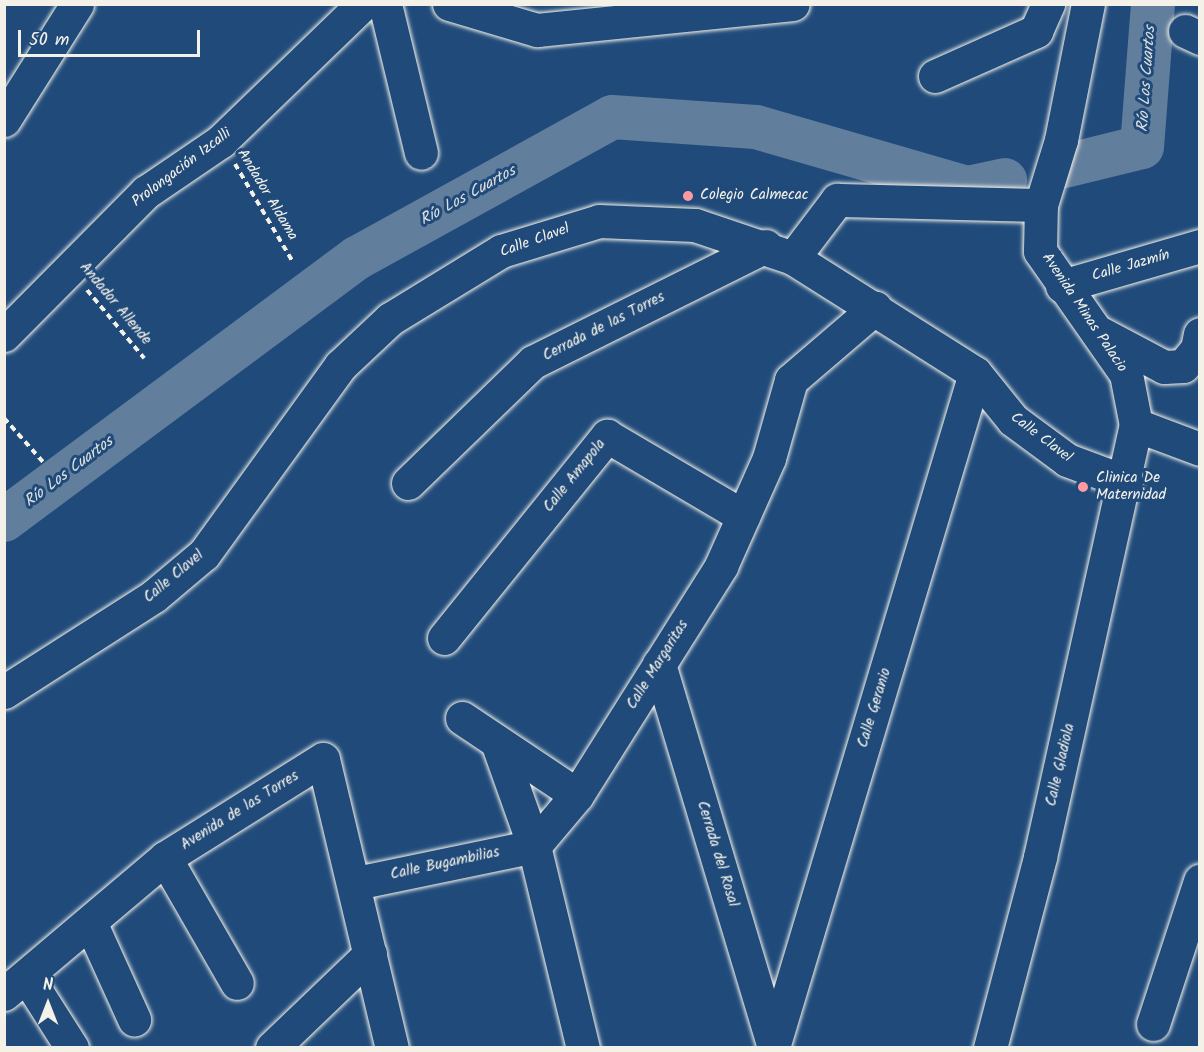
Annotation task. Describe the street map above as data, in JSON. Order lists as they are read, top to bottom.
{
  "streets": {
    "street": [
      "Prolongación Izcalli",
      "Calle Clavel",
      "Calle Jazmín",
      "Avenida Minas Palacio",
      "Cerrada de las Torres",
      "Calle Amapola",
      "Calle Margaritas",
      "Calle Geranio",
      "Calle Gladiola",
      "Avenida de las Torres",
      "Cerrada del Rosal",
      "Calle Bugambilias"
    ],
    "path": ["Andador Aldama", "Andador Allende"]
  },
  "crossings": [
    ["Prolongación Izcalli", "Andador Aldama"],
    ["Prolongación Izcalli", "Andador Allende"],
    ["Calle Clavel", "Avenida Minas Palacio"],
    ["Calle Clavel", "Cerrada de las Torres"],
    ["Calle Clavel", "Calle Margaritas"],
    ["Calle Clavel", "Calle Geranio"],
    ["Calle Clavel", "Calle Gladiola"],
    ["Calle Jazmín", "Avenida Minas Palacio"],
    ["Avenida Minas Palacio", "Calle Gladiola"],
    ["Calle Amapola", "Calle Margaritas"],
    ["Calle Margaritas", "Cerrada del Rosal"],
    ["Calle Margaritas", "Calle Bugambilias"],
    ["Calle Geranio", "Cerrada del Rosal"],
    ["Avenida de las Torres", "Calle Bugambilias"]
  ],
  "water": ["Río Los Cuartos"],
  "places": ["Colegio Calmecac", "Clinica De Maternidad"],
  "scale_bar": "50 m",
  "north": "top"
}
